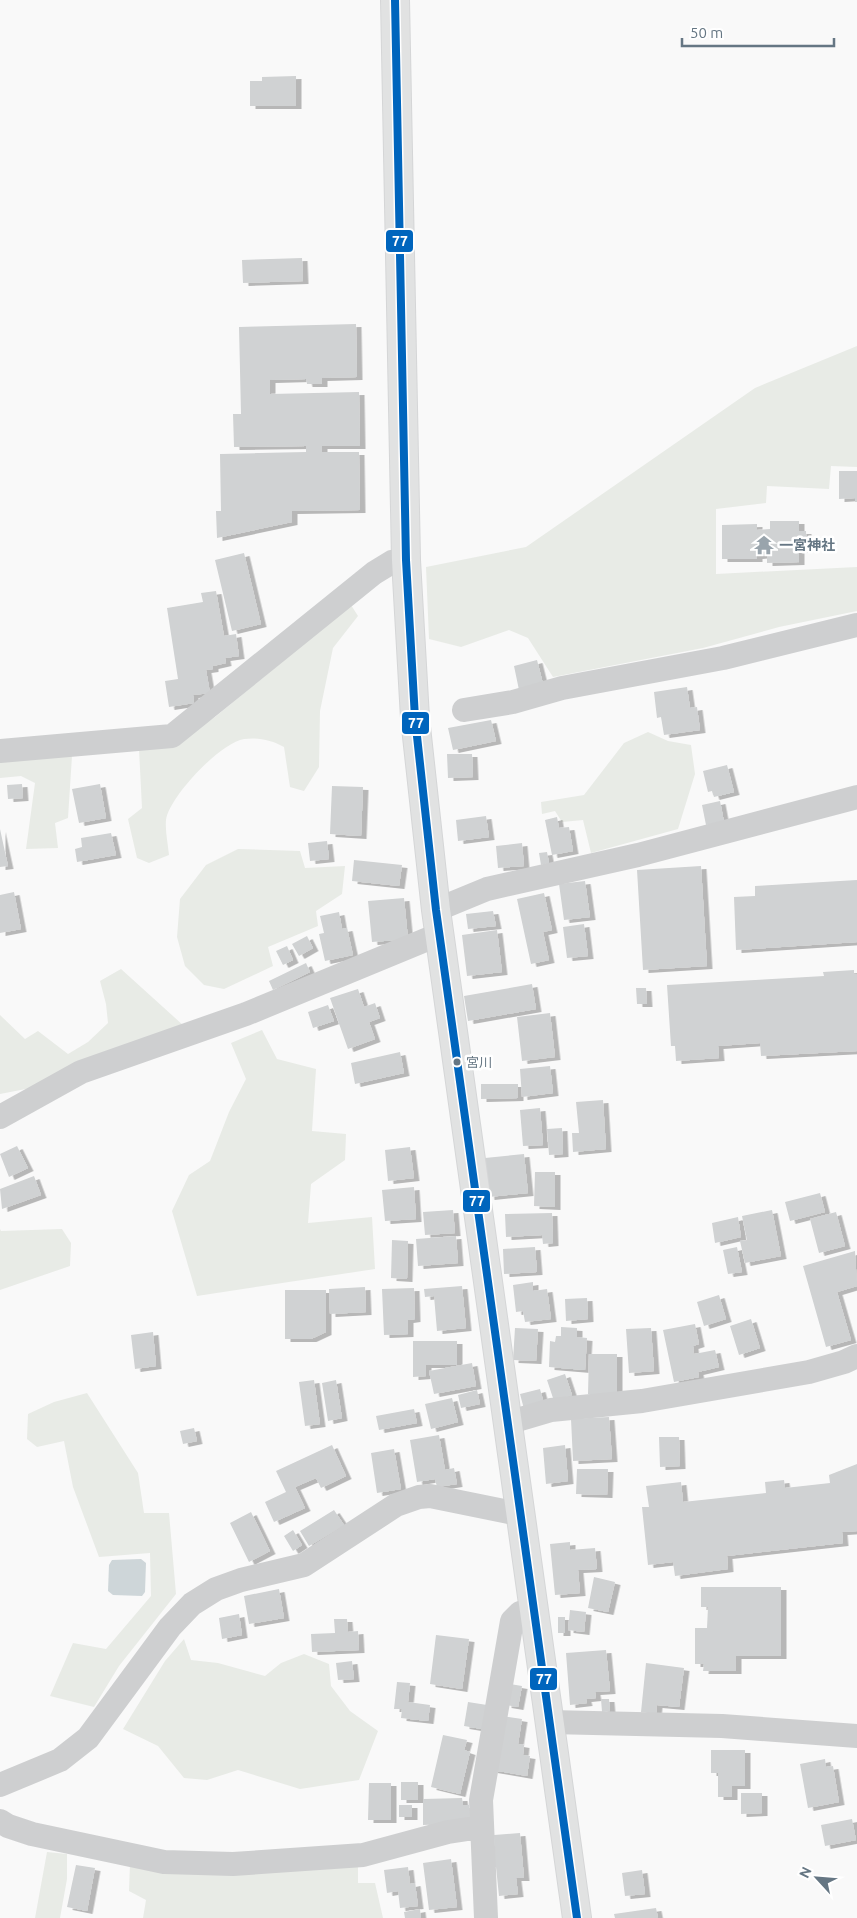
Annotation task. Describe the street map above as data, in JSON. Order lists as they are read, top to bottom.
{
  "places": {
    "temple": ["一宮神社"],
    "other": ["宮川"]
  },
  "lines": ["transit line 77"],
  "scale_bar": "50 m",
  "north": "top left"
}
